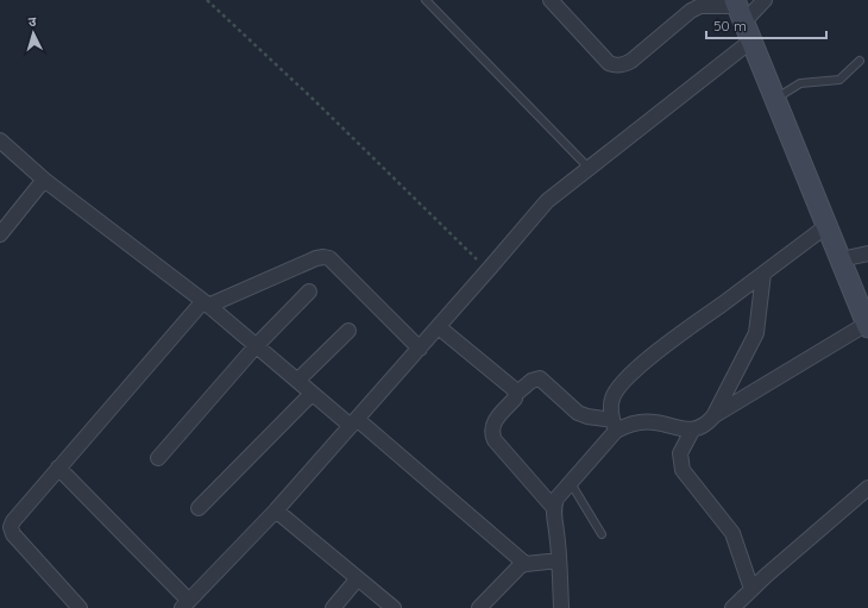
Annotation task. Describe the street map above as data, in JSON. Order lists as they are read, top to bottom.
{
  "scale_bar": "50 m",
  "north": "top"
}
